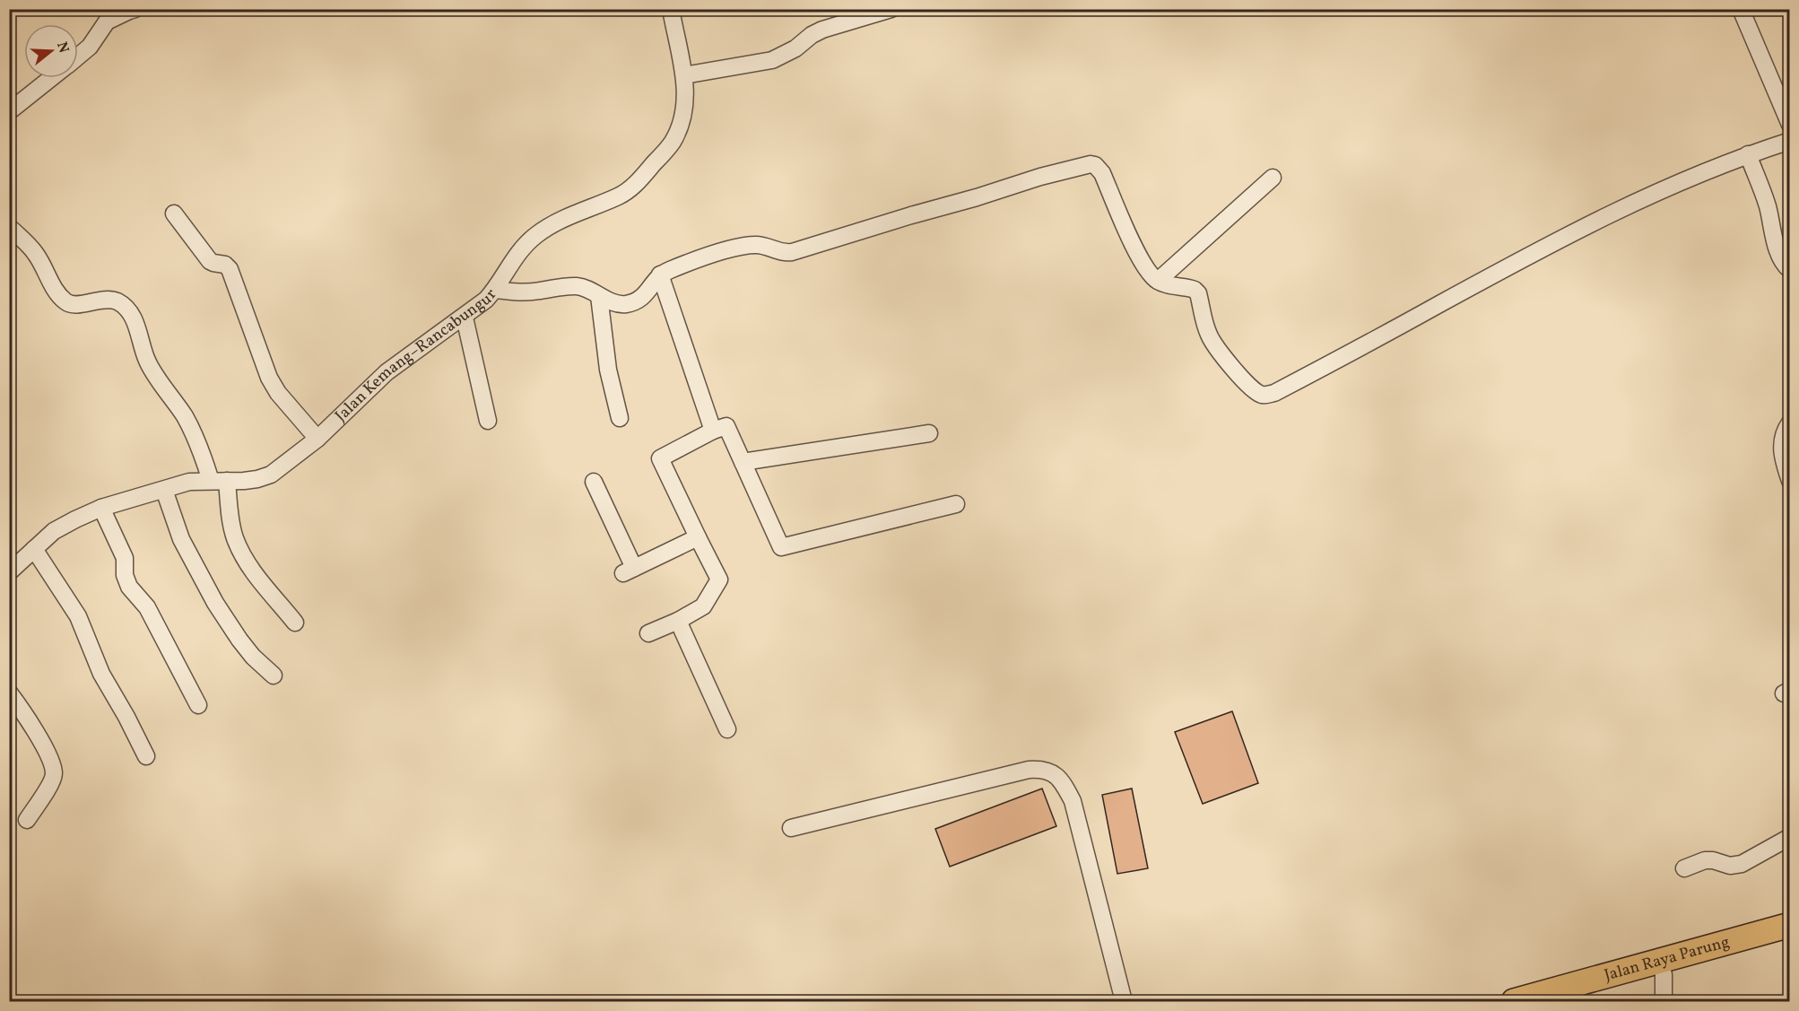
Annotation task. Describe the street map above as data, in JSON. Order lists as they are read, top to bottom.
{
  "streets": {
    "highway": ["Jalan Raya Parung"],
    "street": ["Jalan Kemang–Rancabungur"]
  },
  "north": "right"
}
